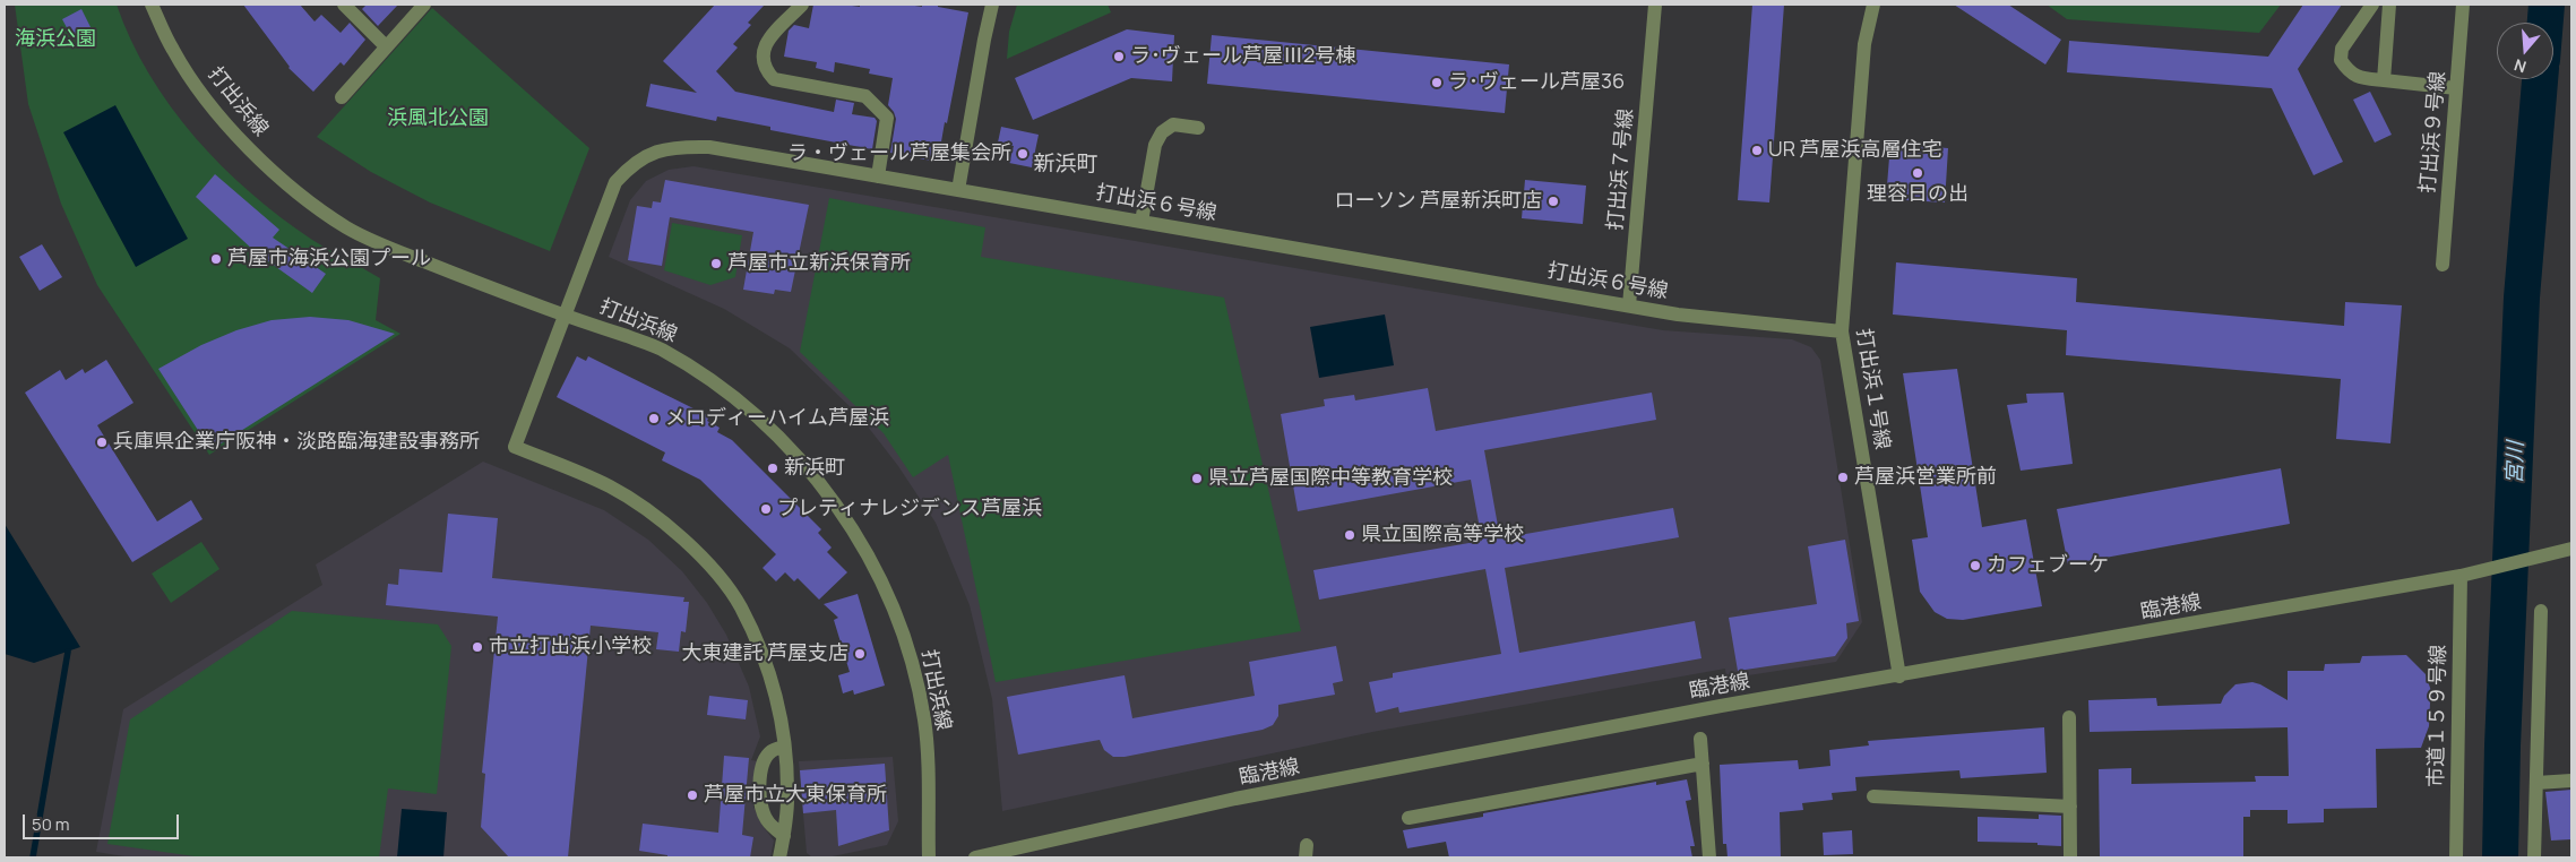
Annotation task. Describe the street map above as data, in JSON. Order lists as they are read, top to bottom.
{
  "streets": {
    "street": [
      "打出浜線",
      "打出浜９号線",
      "打出浜７号線",
      "打出浜６号線",
      "打出浜１号線",
      "臨港線",
      "市道１５９号線"
    ]
  },
  "crossings": [
    ["打出浜線", "打出浜６号線"],
    ["打出浜７号線", "打出浜６号線"],
    ["打出浜６号線", "打出浜１号線"],
    ["打出浜１号線", "臨港線"],
    ["臨港線", "市道１５９号線"]
  ],
  "districts": ["新浜町"],
  "water": ["宮川"],
  "parks": ["海浜公園", "浜風北公園"],
  "places": [
    "ラ･ヴェール芦屋Ⅲ2号棟",
    "ラ･ヴェール芦屋36",
    "UR 芦屋浜高層住宅",
    "ラ・ヴェール芦屋集会所",
    "理容日の出",
    "ローソン 芦屋新浜町店",
    "芦屋市海浜公園プール",
    "芦屋市立新浜保育所",
    "メロディーハイム芦屋浜",
    "兵庫県企業庁阪神・淡路臨海建設事務所",
    "新浜町",
    "芦屋浜営業所前",
    "県立芦屋国際中等教育学校",
    "プレティナレジデンス芦屋浜",
    "県立国際高等学校",
    "カフェブーケ",
    "市立打出浜小学校",
    "大東建託 芦屋支店",
    "芦屋市立大東保育所"
  ],
  "scale_bar": "50 m",
  "north": "bottom"
}
